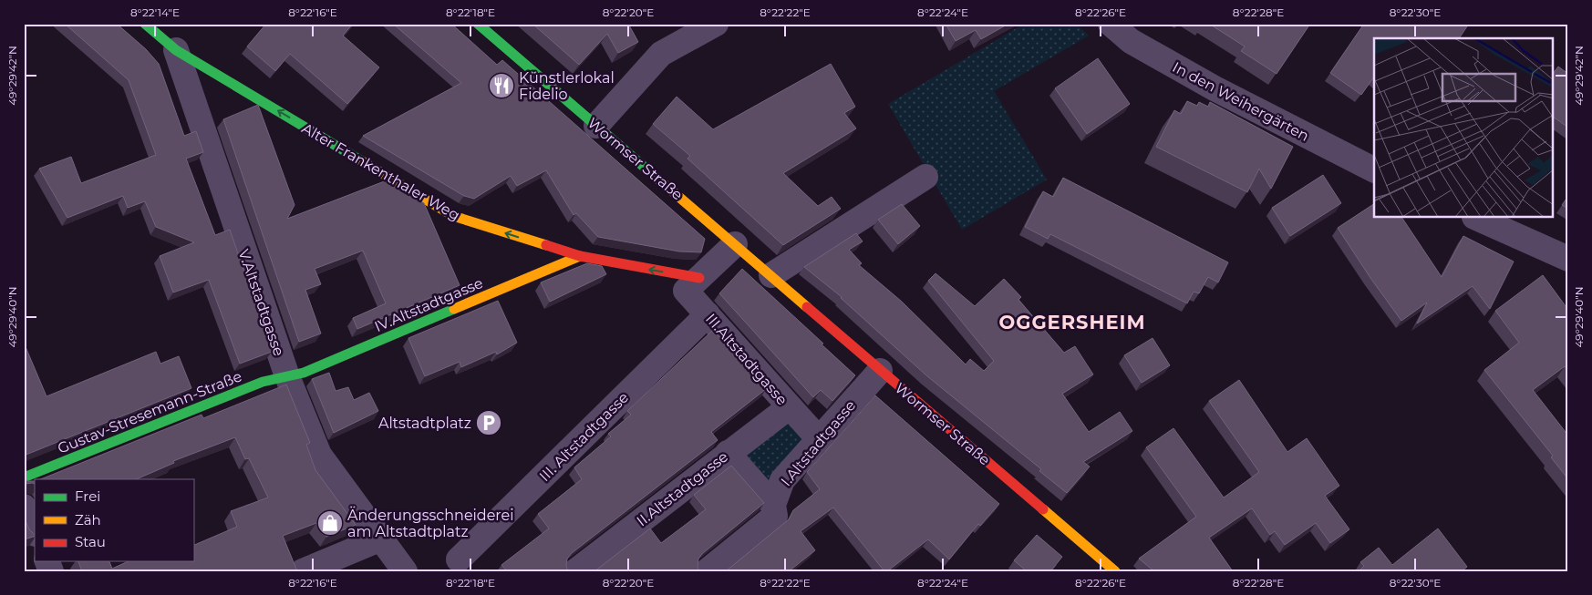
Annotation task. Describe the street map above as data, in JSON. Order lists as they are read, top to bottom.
{
  "streets": {
    "street": [
      "In den Weihergärten",
      "Wormser Straße",
      "Alter Frankenthaler Weg",
      "V.Altstadtgasse",
      "IV.Altstadtgasse",
      "III.Altstadtgasse",
      "Gustav-Stresemann-Straße",
      "III. Altstadtgasse",
      "I.Altstadtgasse",
      "II.Altstadtgasse"
    ]
  },
  "crossings": [
    ["Wormser Straße", "I.Altstadtgasse"],
    ["Alter Frankenthaler Weg", "V.Altstadtgasse"],
    ["Alter Frankenthaler Weg", "IV.Altstadtgasse"],
    ["Alter Frankenthaler Weg", "III.Altstadtgasse"],
    ["V.Altstadtgasse", "IV.Altstadtgasse"],
    ["V.Altstadtgasse", "Gustav-Stresemann-Straße"],
    ["IV.Altstadtgasse", "Gustav-Stresemann-Straße"],
    ["III.Altstadtgasse", "III. Altstadtgasse"],
    ["III.Altstadtgasse", "I.Altstadtgasse"],
    ["III.Altstadtgasse", "II.Altstadtgasse"]
  ],
  "one_way": ["Alter Frankenthaler Weg"],
  "districts": ["OGGERSHEIM"],
  "places": {
    "restaurant": ["Künstlerlokal Fidelio"],
    "parking": ["Altstadtplatz"],
    "shop": ["Änderungsschneiderei am Altstadtplatz"]
  },
  "legend": ["Frei", "Zäh", "Stau"],
  "coordinates": [
    "8°22'14\"E",
    "8°22'16\"E",
    "8°22'18\"E",
    "8°22'20\"E",
    "8°22'22\"E",
    "8°22'24\"E",
    "8°22'26\"E",
    "8°22'28\"E",
    "8°22'30\"E",
    "49°29'42\"N",
    "49°29'40\"N"
  ]
}
